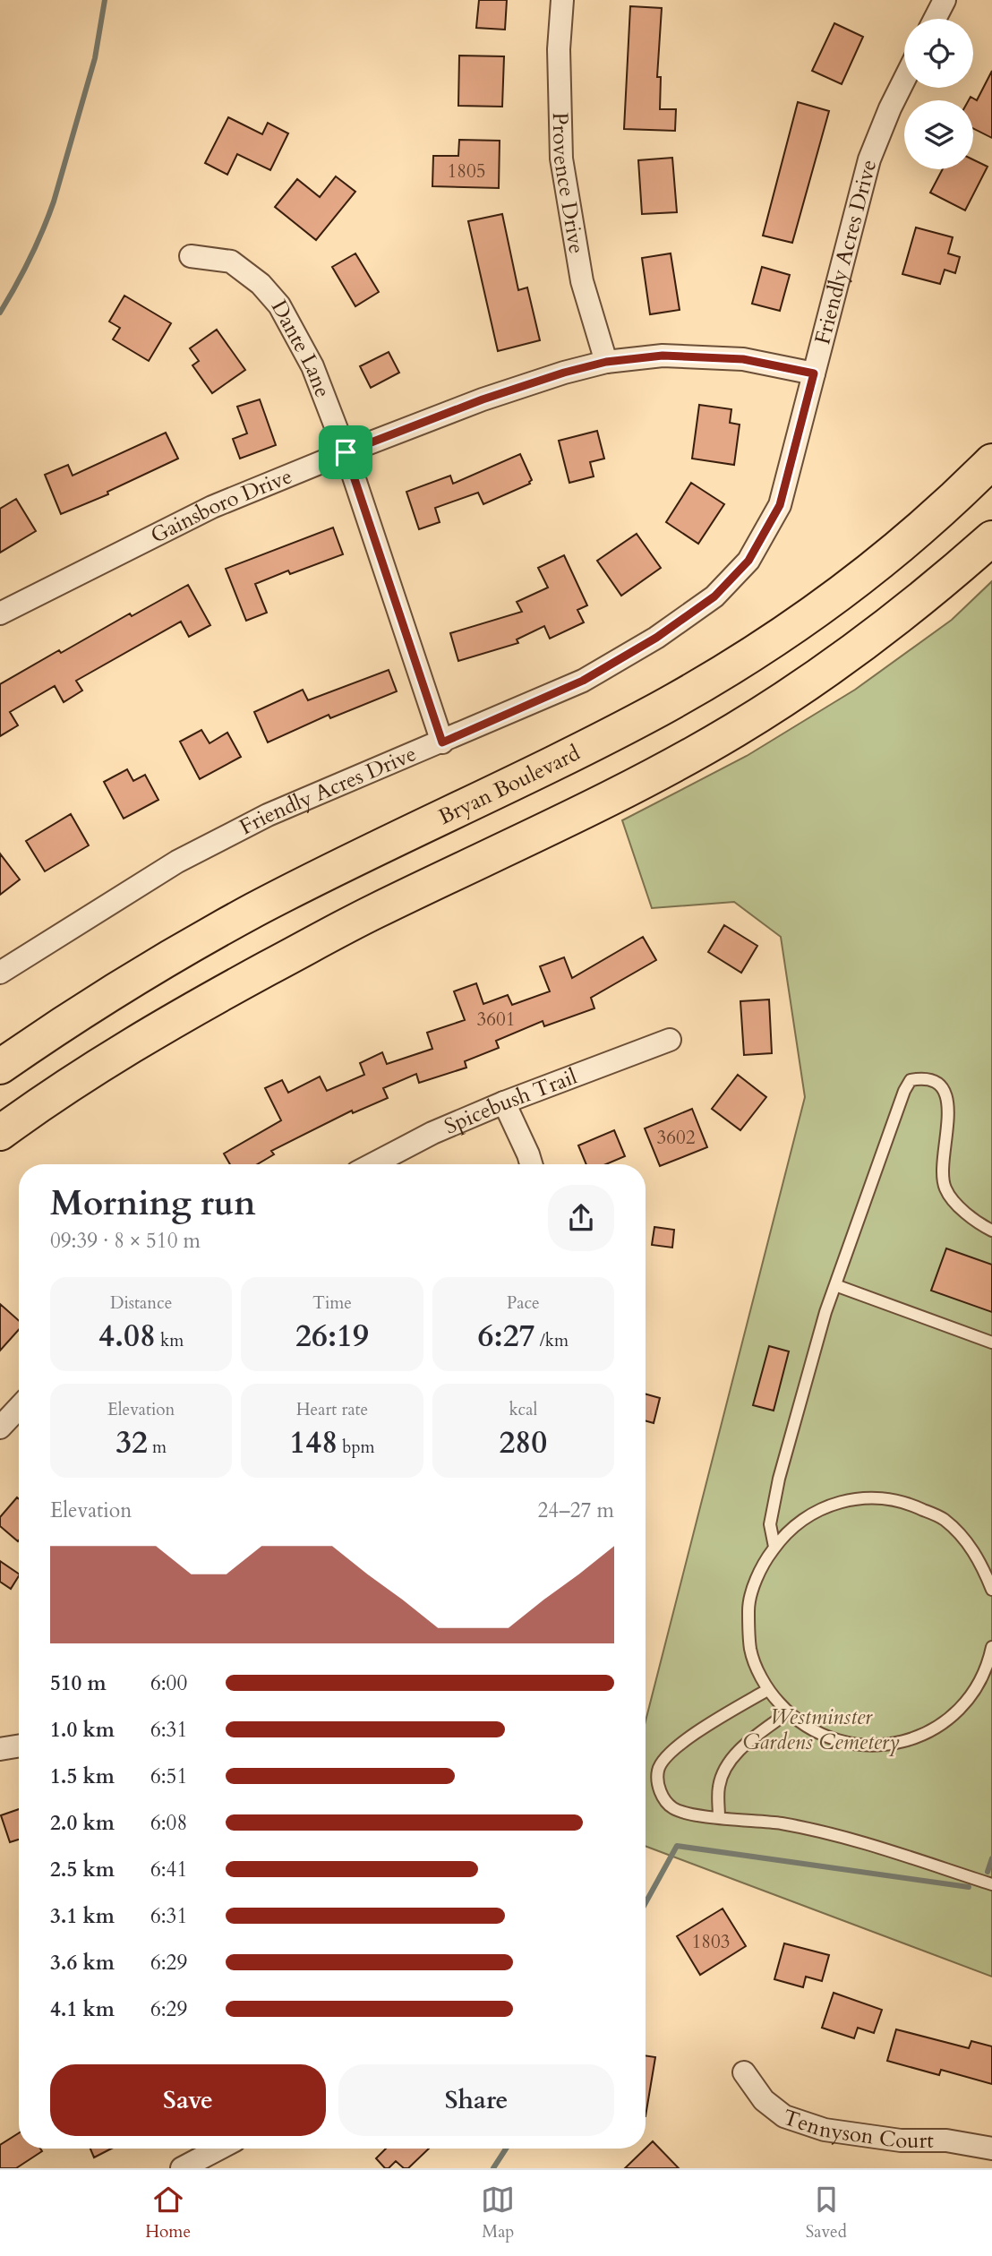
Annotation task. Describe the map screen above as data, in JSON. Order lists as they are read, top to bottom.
{
  "streets": {
    "highway": ["Bryan Boulevard"],
    "street": [
      "Provence Drive",
      "Friendly Acres Drive",
      "Dante Lane",
      "Gainsboro Drive",
      "Spicebush Trail",
      "Tennyson Court"
    ]
  },
  "crossings": [
    ["Provence Drive", "Gainsboro Drive"],
    ["Friendly Acres Drive", "Dante Lane"],
    ["Friendly Acres Drive", "Gainsboro Drive"],
    ["Dante Lane", "Gainsboro Drive"]
  ],
  "parks": ["Westminster Gardens Cemetery"],
  "house_numbers": [
    "1805",
    "3601",
    "3602",
    "1803"
  ],
  "page": {
    "heading": ["Morning run", "09:39 · 8 × 510 m"],
    "stats": [
      ["Distance", "4.08 km"],
      ["Time", "26:19"],
      ["Pace", "6:27 /km"],
      ["Elevation", "32 m"],
      ["Heart rate", "148 bpm"],
      ["kcal", "280"]
    ],
    "chart": ["Elevation", "24–27 m"],
    "list": [
      {
        "name": "510 m",
        "note": "6:00"
      },
      {
        "name": "1.0 km",
        "note": "6:31"
      },
      {
        "name": "1.5 km",
        "note": "6:51"
      },
      {
        "name": "2.0 km",
        "note": "6:08"
      },
      {
        "name": "2.5 km",
        "note": "6:41"
      },
      {
        "name": "3.1 km",
        "note": "6:31"
      },
      {
        "name": "3.6 km",
        "note": "6:29"
      },
      {
        "name": "4.1 km",
        "note": "6:29"
      }
    ],
    "buttons": ["Save", "Share"],
    "tabs": ["Home", "Map", "Saved"]
  }
}
